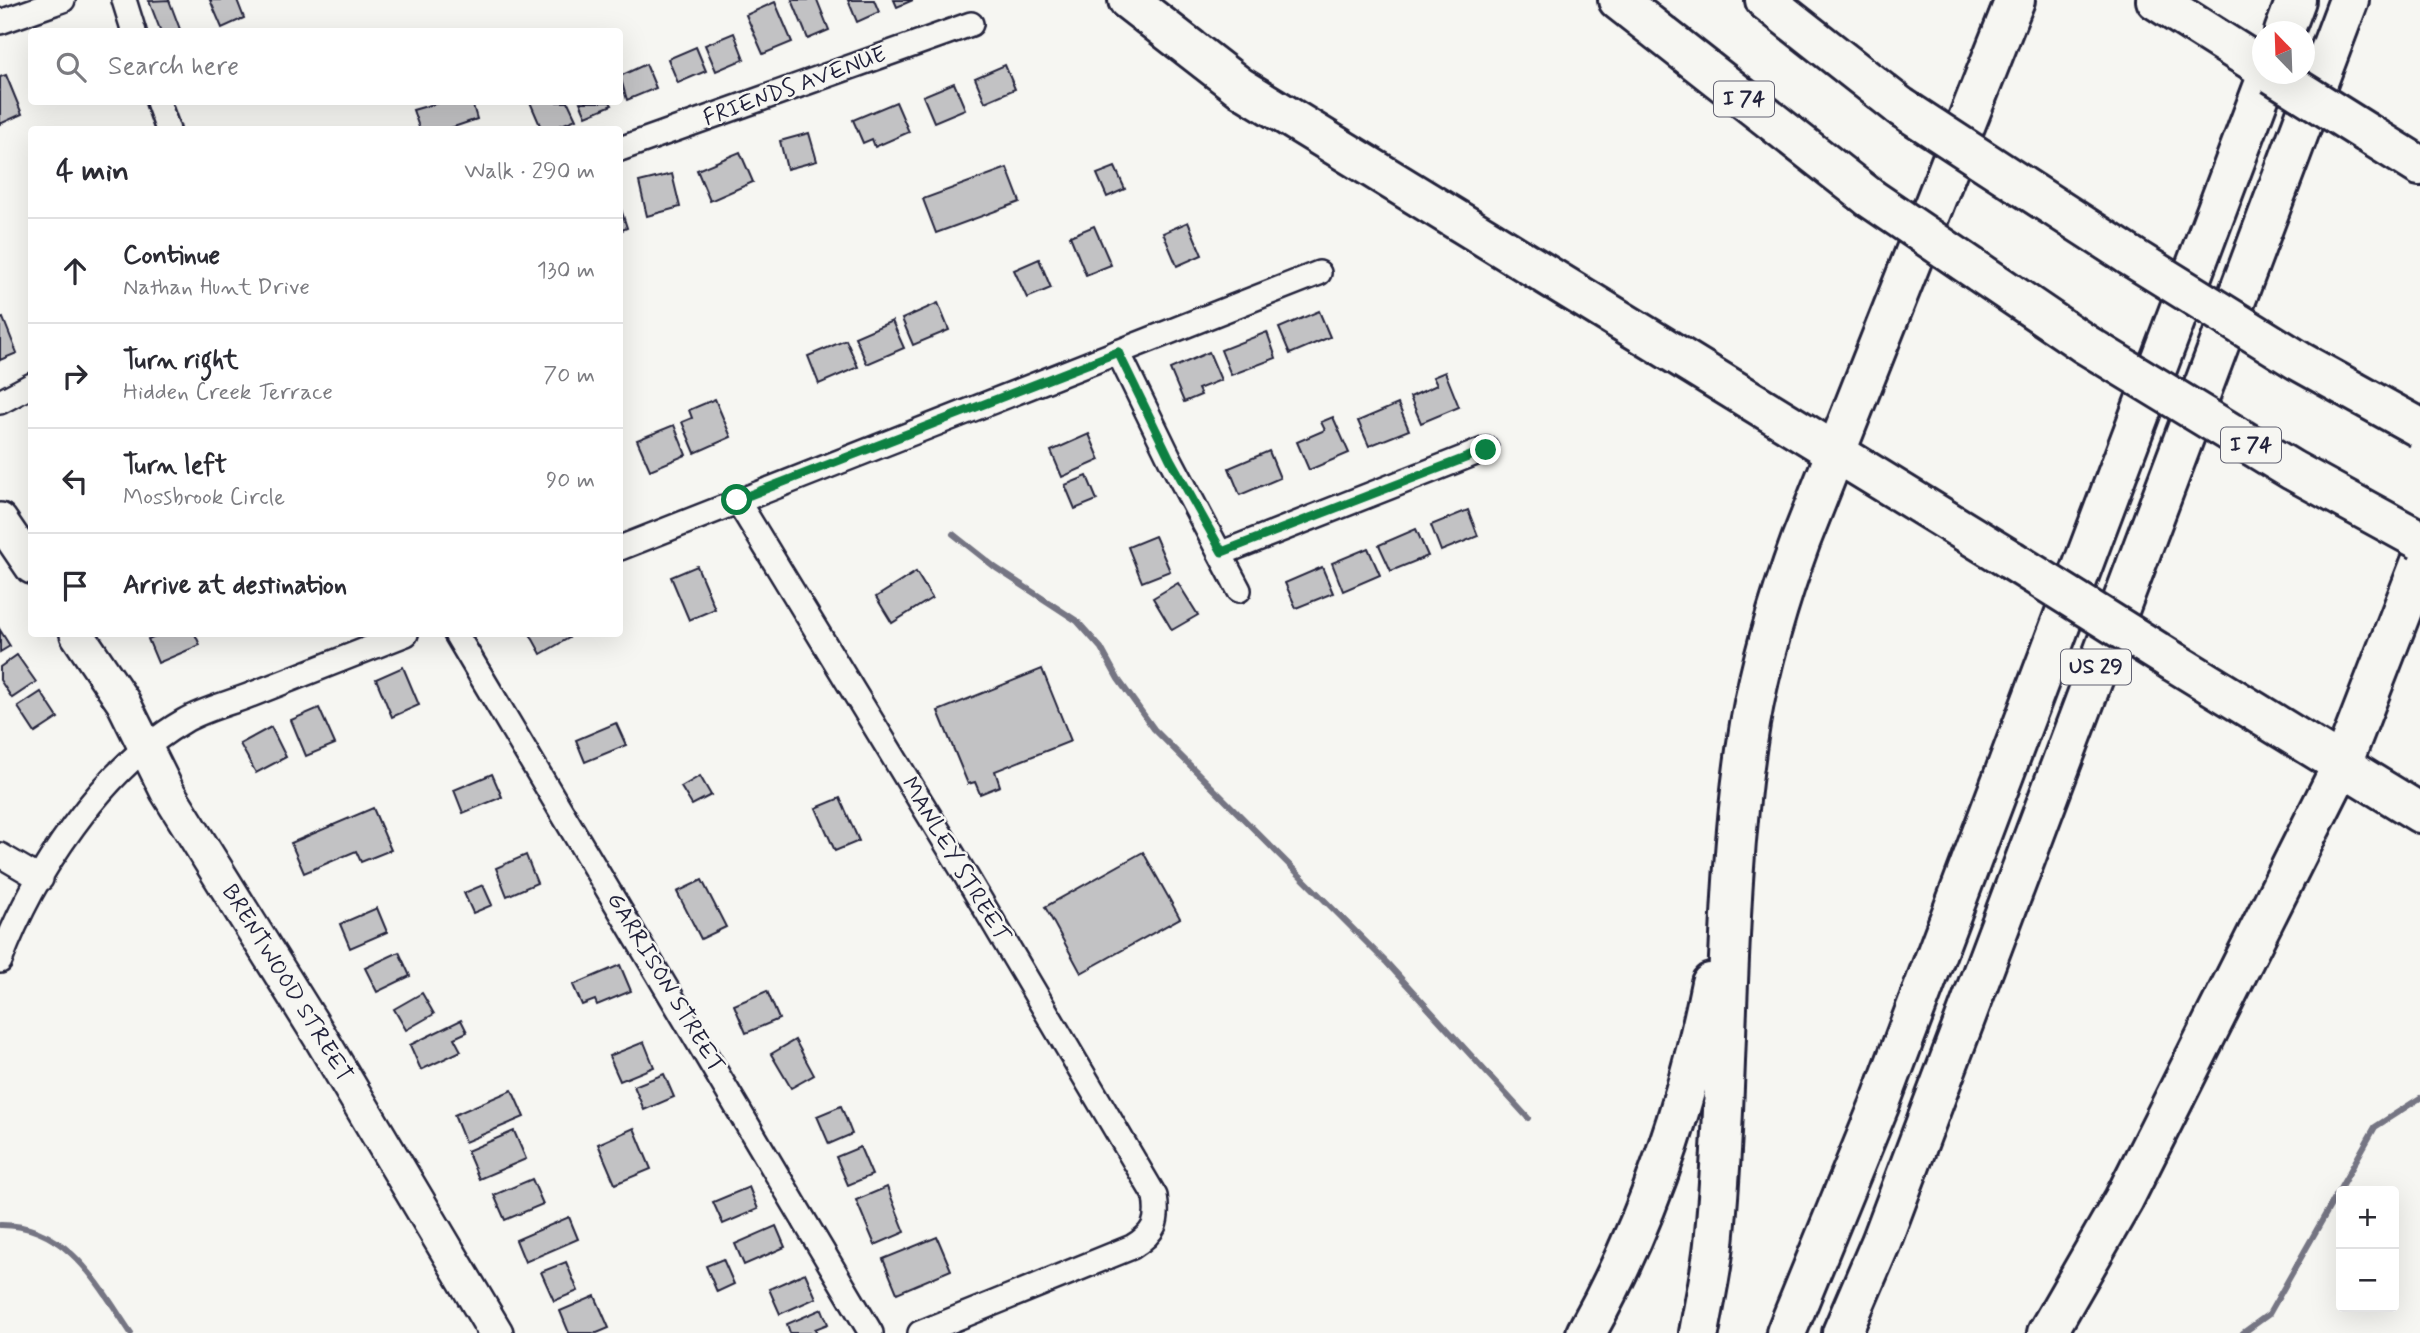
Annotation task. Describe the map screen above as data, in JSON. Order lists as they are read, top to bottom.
{
  "streets": {
    "highway": ["I 74", "US 29"],
    "main road": ["BRENTWOOD STREET"],
    "street": ["FRIENDS AVENUE", "MANLEY STREET", "GARRISON STREET"]
  },
  "north": "top left",
  "page": {
    "search": "Search here",
    "heading": ["4 min", "Walk · 290 m"],
    "list": [
      ["Continue", "Nathan Hunt Drive", "130 m"],
      ["Turn right", "Hidden Creek Terrace", "70 m"],
      ["Turn left", "Mossbrook Circle", "90 m"],
      "Arrive at destination"
    ],
    "map_buttons": ["+", "−"]
  }
}
